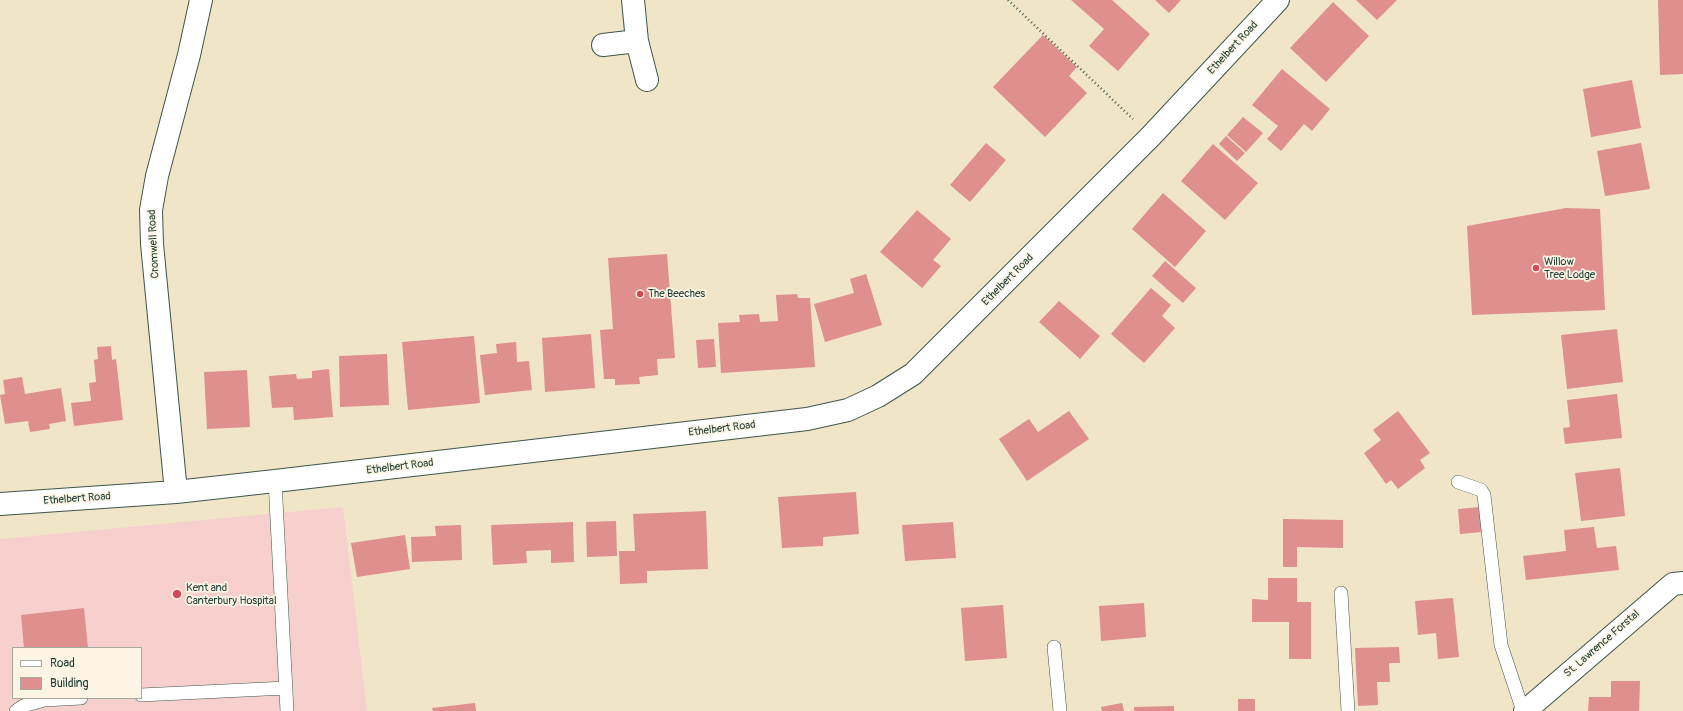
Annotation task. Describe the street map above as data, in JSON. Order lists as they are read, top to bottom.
{
  "streets": {
    "street": ["Ethelbert Road", "Cromwell Road", "St. Lawrence Forstal"]
  },
  "crossings": [
    ["Ethelbert Road", "Cromwell Road"]
  ],
  "places": ["Willow Tree Lodge", "The Beeches", "Kent and Canterbury Hospital"],
  "legend": ["Road", "Building"]
}
